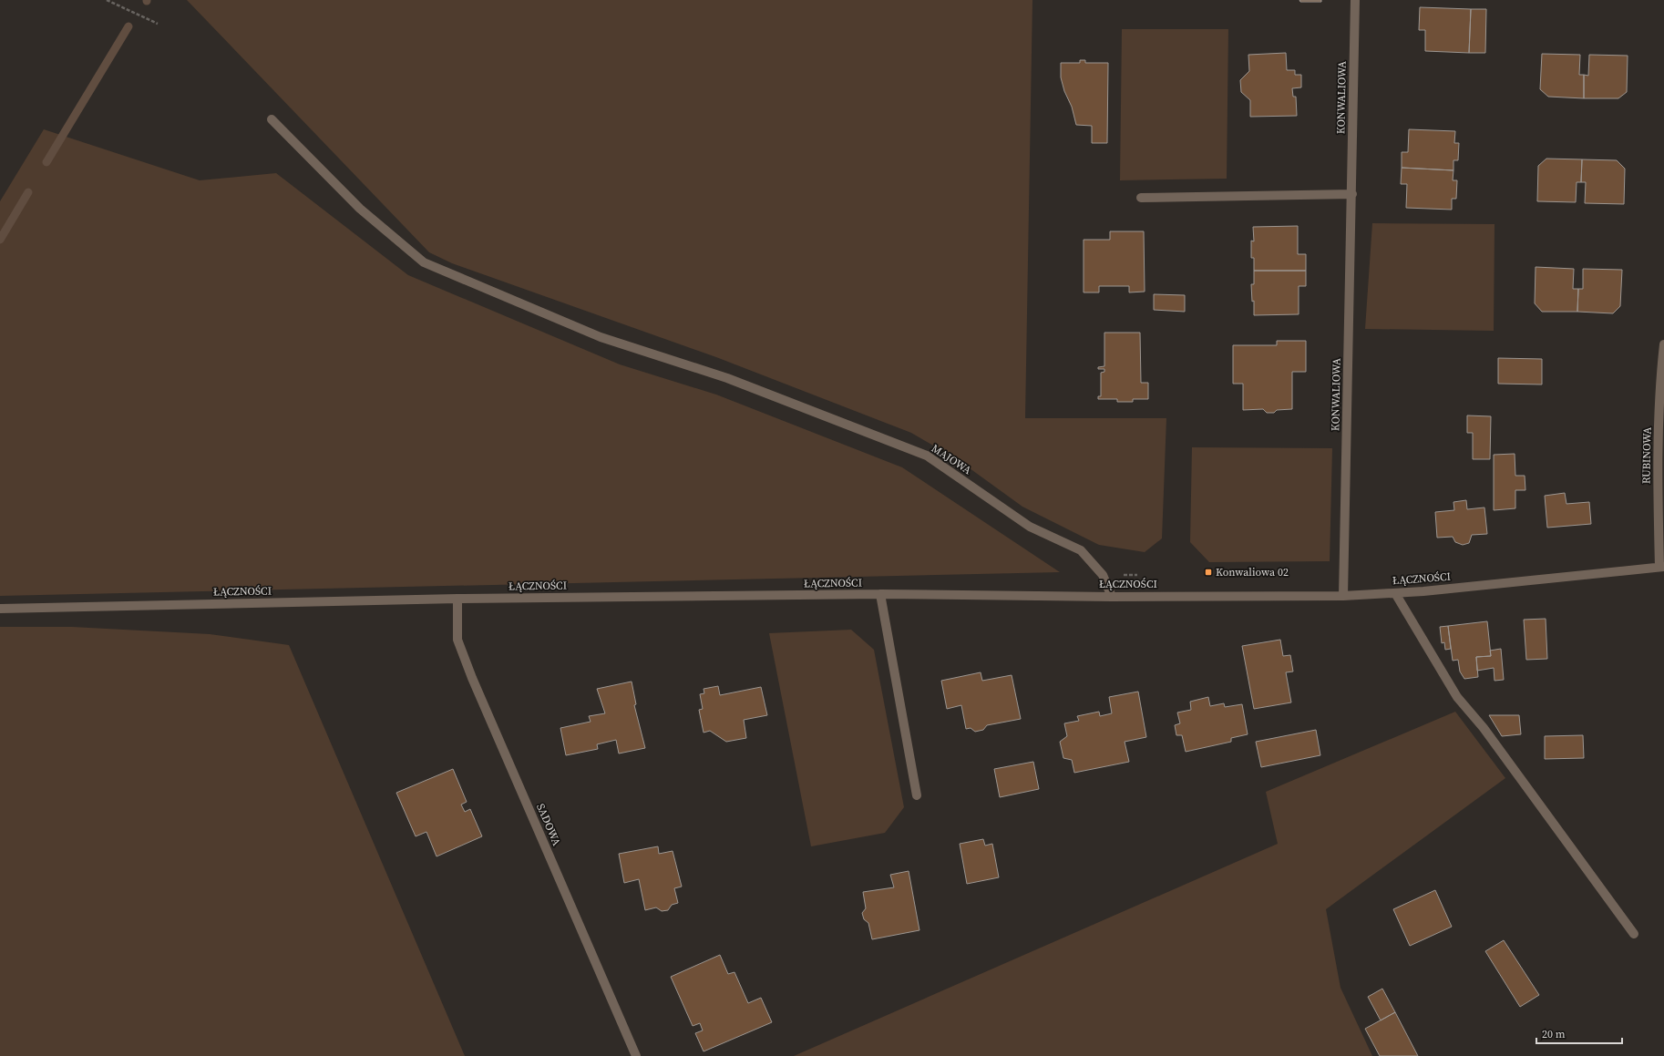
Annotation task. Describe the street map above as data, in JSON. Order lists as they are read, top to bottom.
{
  "streets": {
    "street": [
      "KONWALIOWA",
      "RUBINOWA",
      "MAJOWA",
      "ŁĄCZNOŚCI",
      "SADOWA"
    ]
  },
  "crossings": [
    ["KONWALIOWA", "ŁĄCZNOŚCI"],
    ["RUBINOWA", "ŁĄCZNOŚCI"],
    ["MAJOWA", "ŁĄCZNOŚCI"],
    ["ŁĄCZNOŚCI", "SADOWA"]
  ],
  "places": {
    "transit": ["Konwaliowa 02"]
  },
  "scale_bar": "20 m"
}
